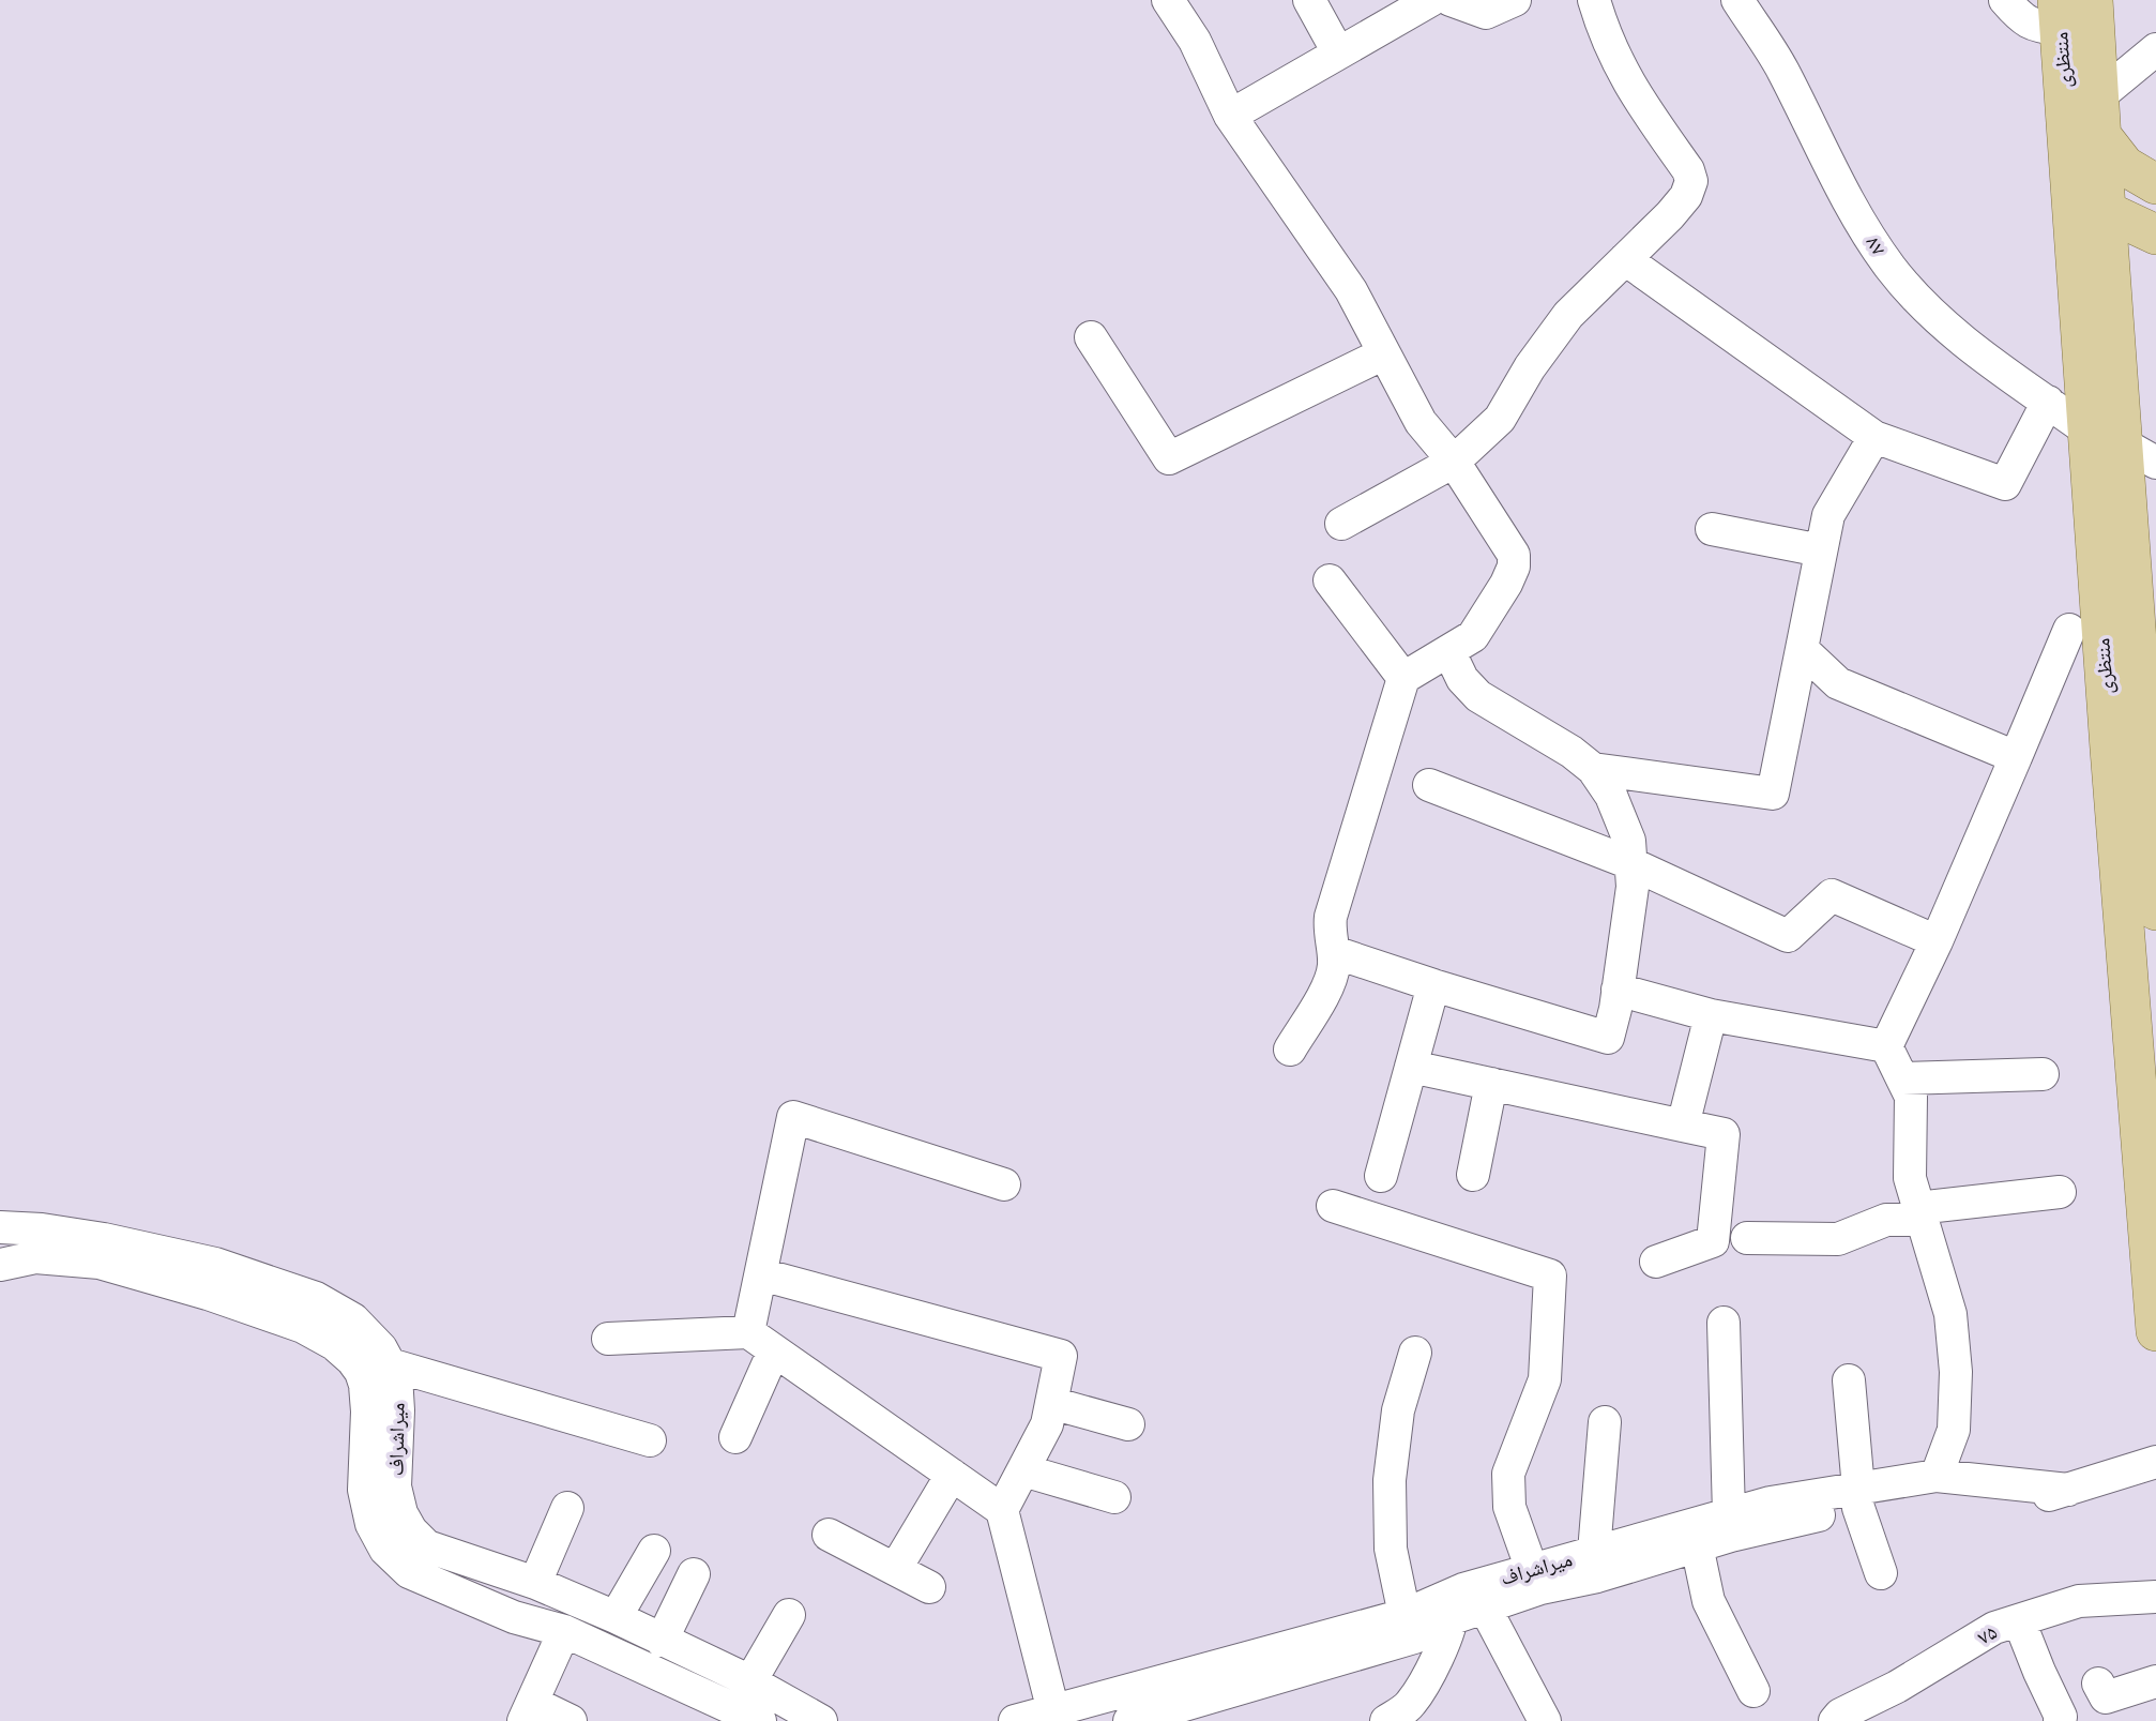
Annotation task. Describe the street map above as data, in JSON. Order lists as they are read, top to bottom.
{
  "streets": {
    "main road": ["منتظری"],
    "street": ["۸۷", "میراشراف", "۷۵"]
  },
  "crossings": [
    ["منتظری", "۸۷"]
  ]
}
